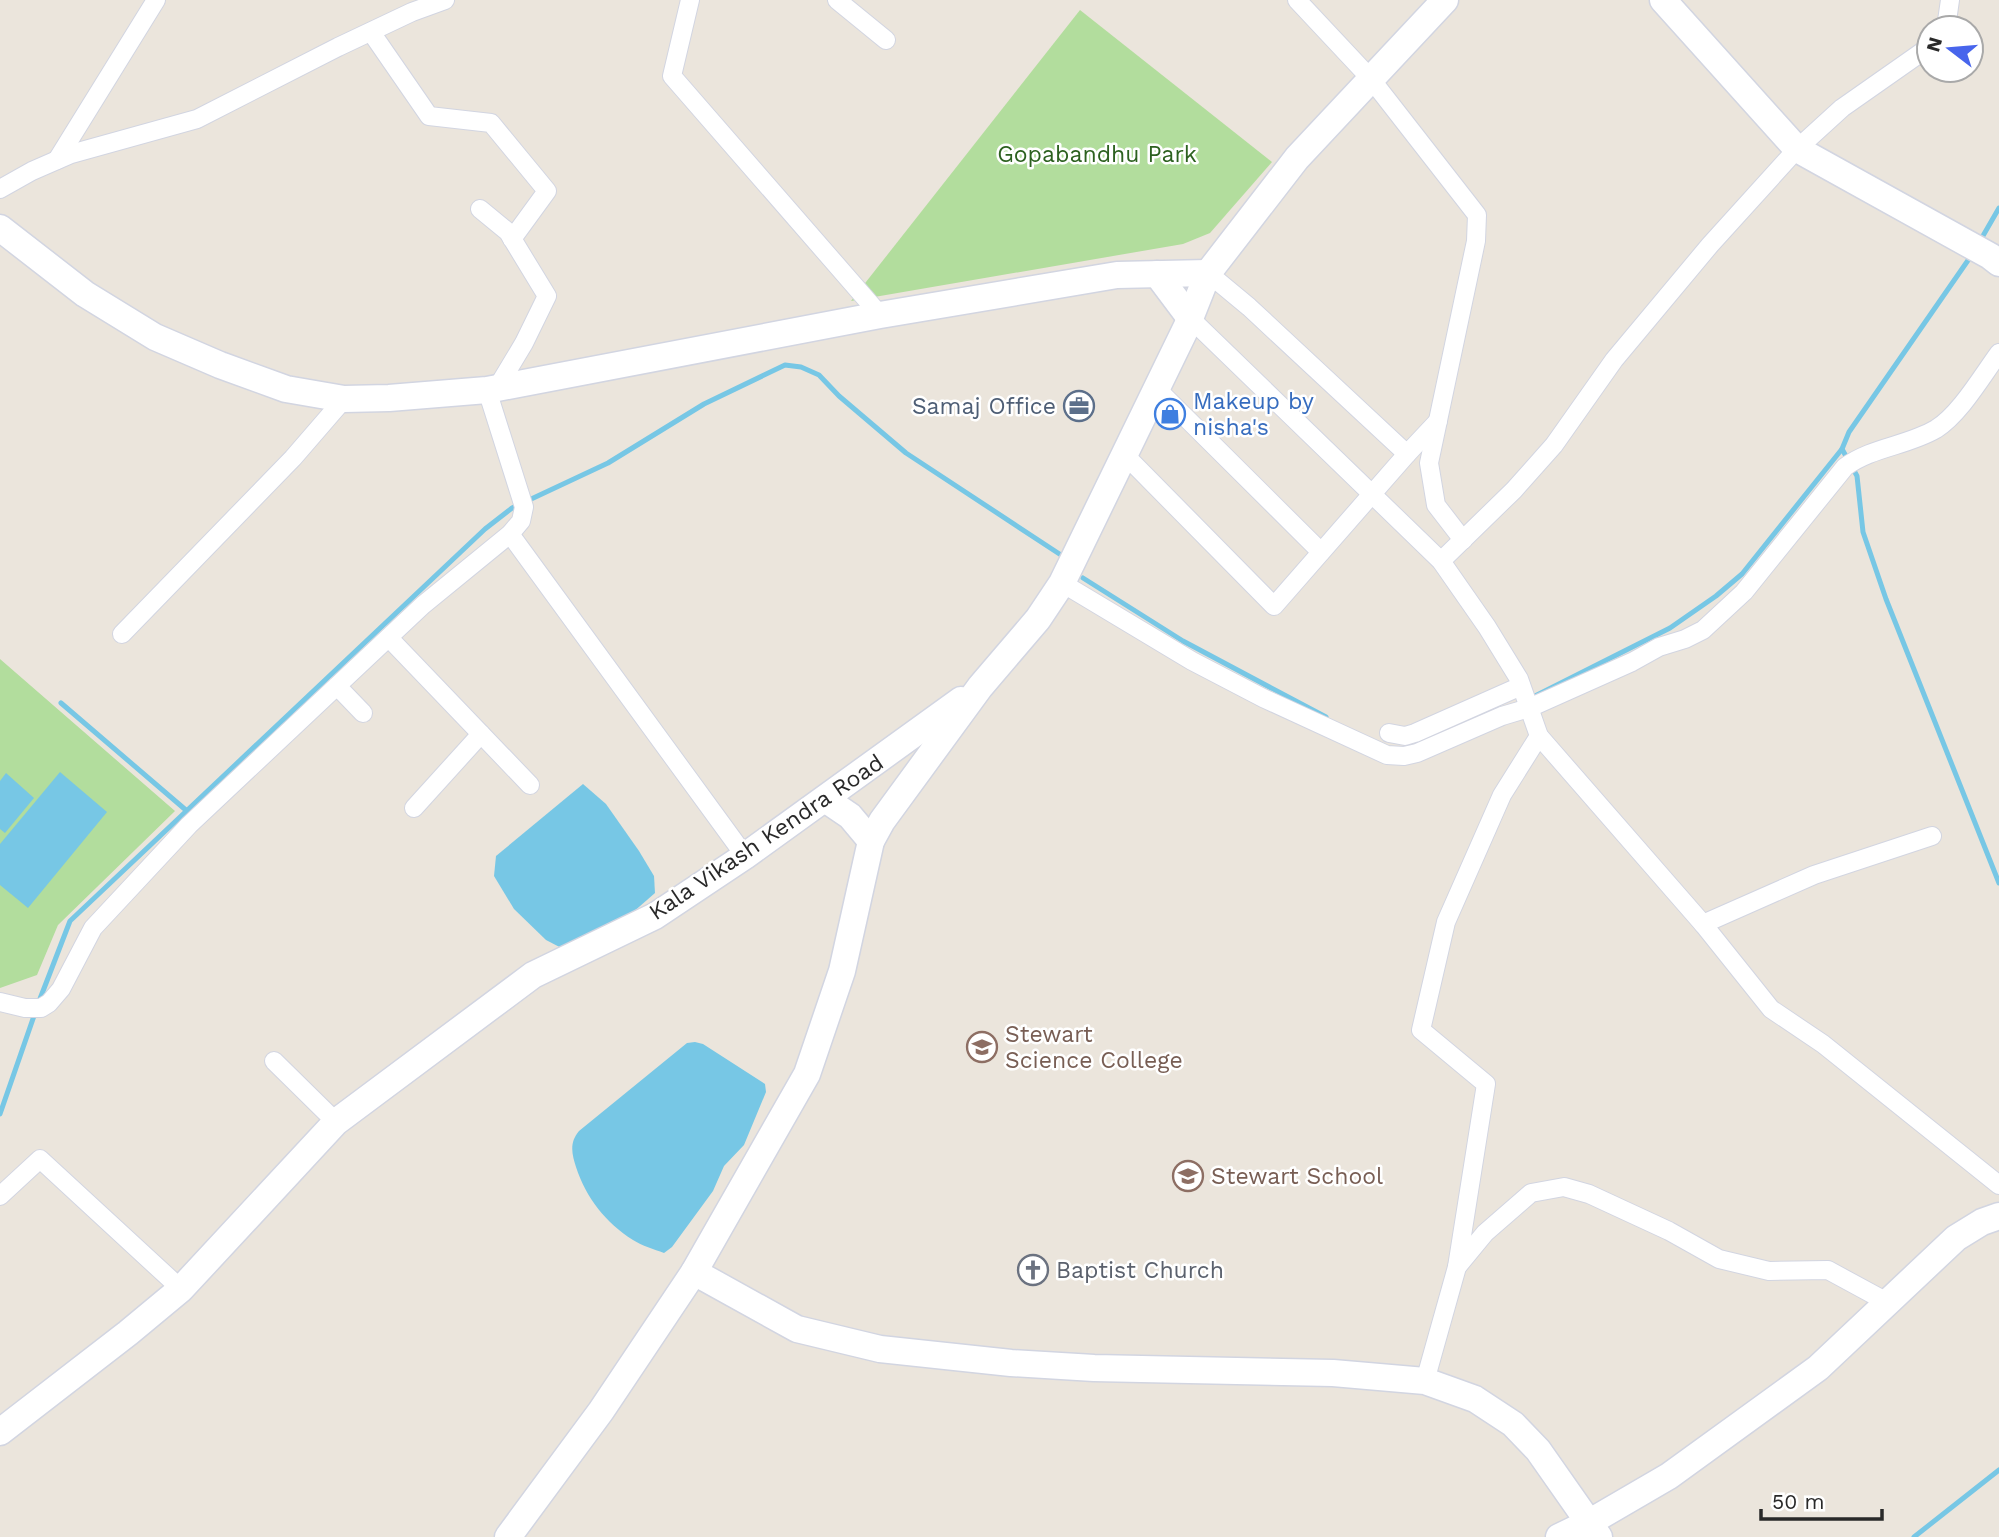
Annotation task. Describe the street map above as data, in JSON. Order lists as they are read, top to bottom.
{
  "streets": {
    "street": ["Kala Vikash Kendra Road"]
  },
  "parks": ["Gopabandhu Park"],
  "places": {
    "office": ["Samaj Office"],
    "shop": ["Makeup by nisha's"],
    "school or university": ["Stewart Science College", "Stewart School"],
    "church": ["Baptist Church"]
  },
  "scale_bar": "50 m",
  "north": "left"
}
